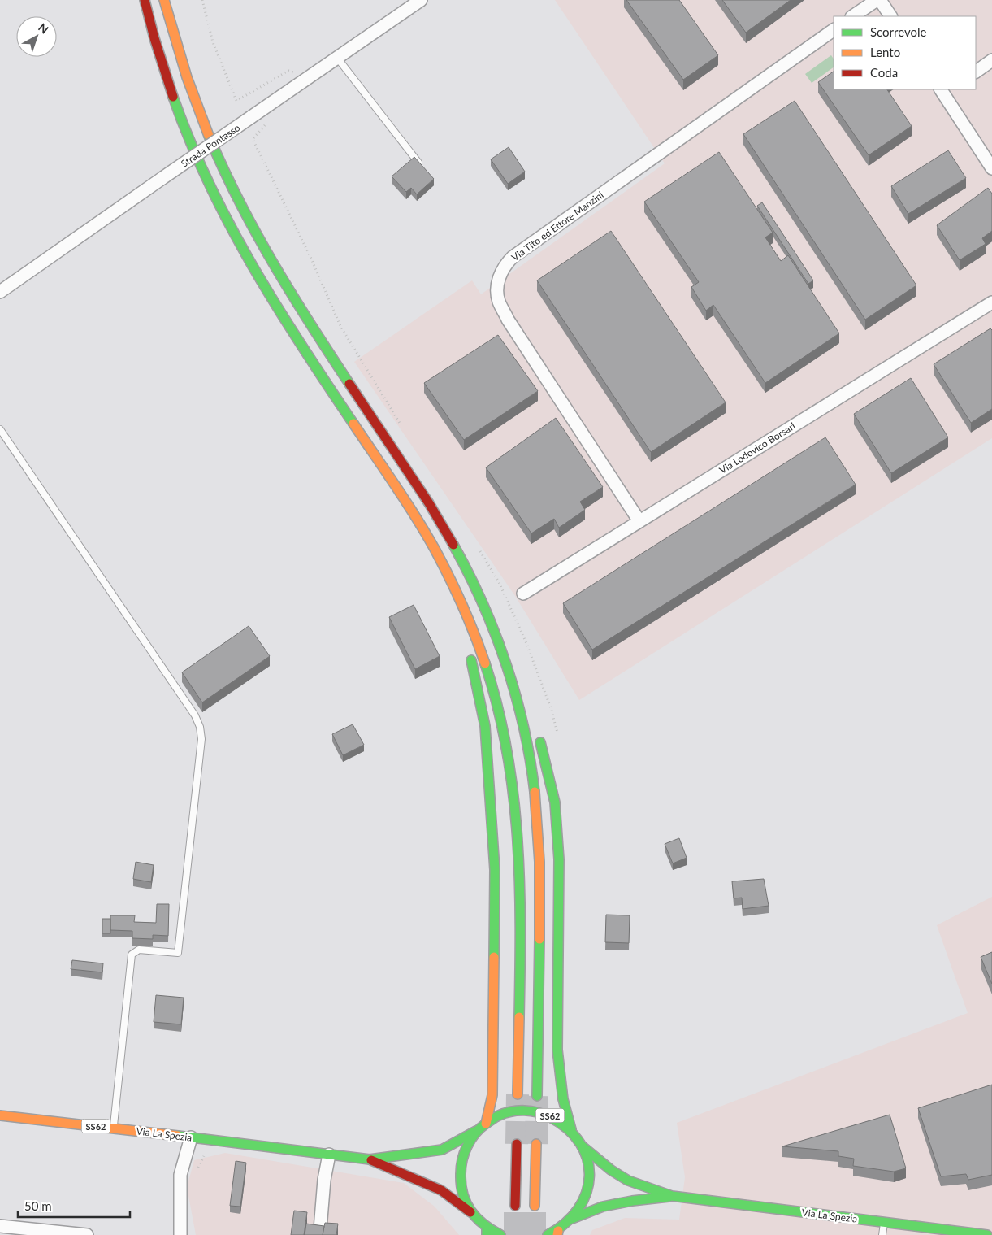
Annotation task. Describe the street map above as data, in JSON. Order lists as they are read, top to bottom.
{
  "streets": {
    "main road": ["SS62", "Via La Spezia"],
    "street": ["Strada Pontasso", "Via Tito ed Ettore Manzini", "Via Lodovico Borsari"]
  },
  "crossings": [
    ["Via Tito ed Ettore Manzini", "Via Lodovico Borsari"]
  ],
  "legend": ["Scorrevole", "Lento", "Coda"],
  "scale_bar": "50 m",
  "north": "top right"
}
